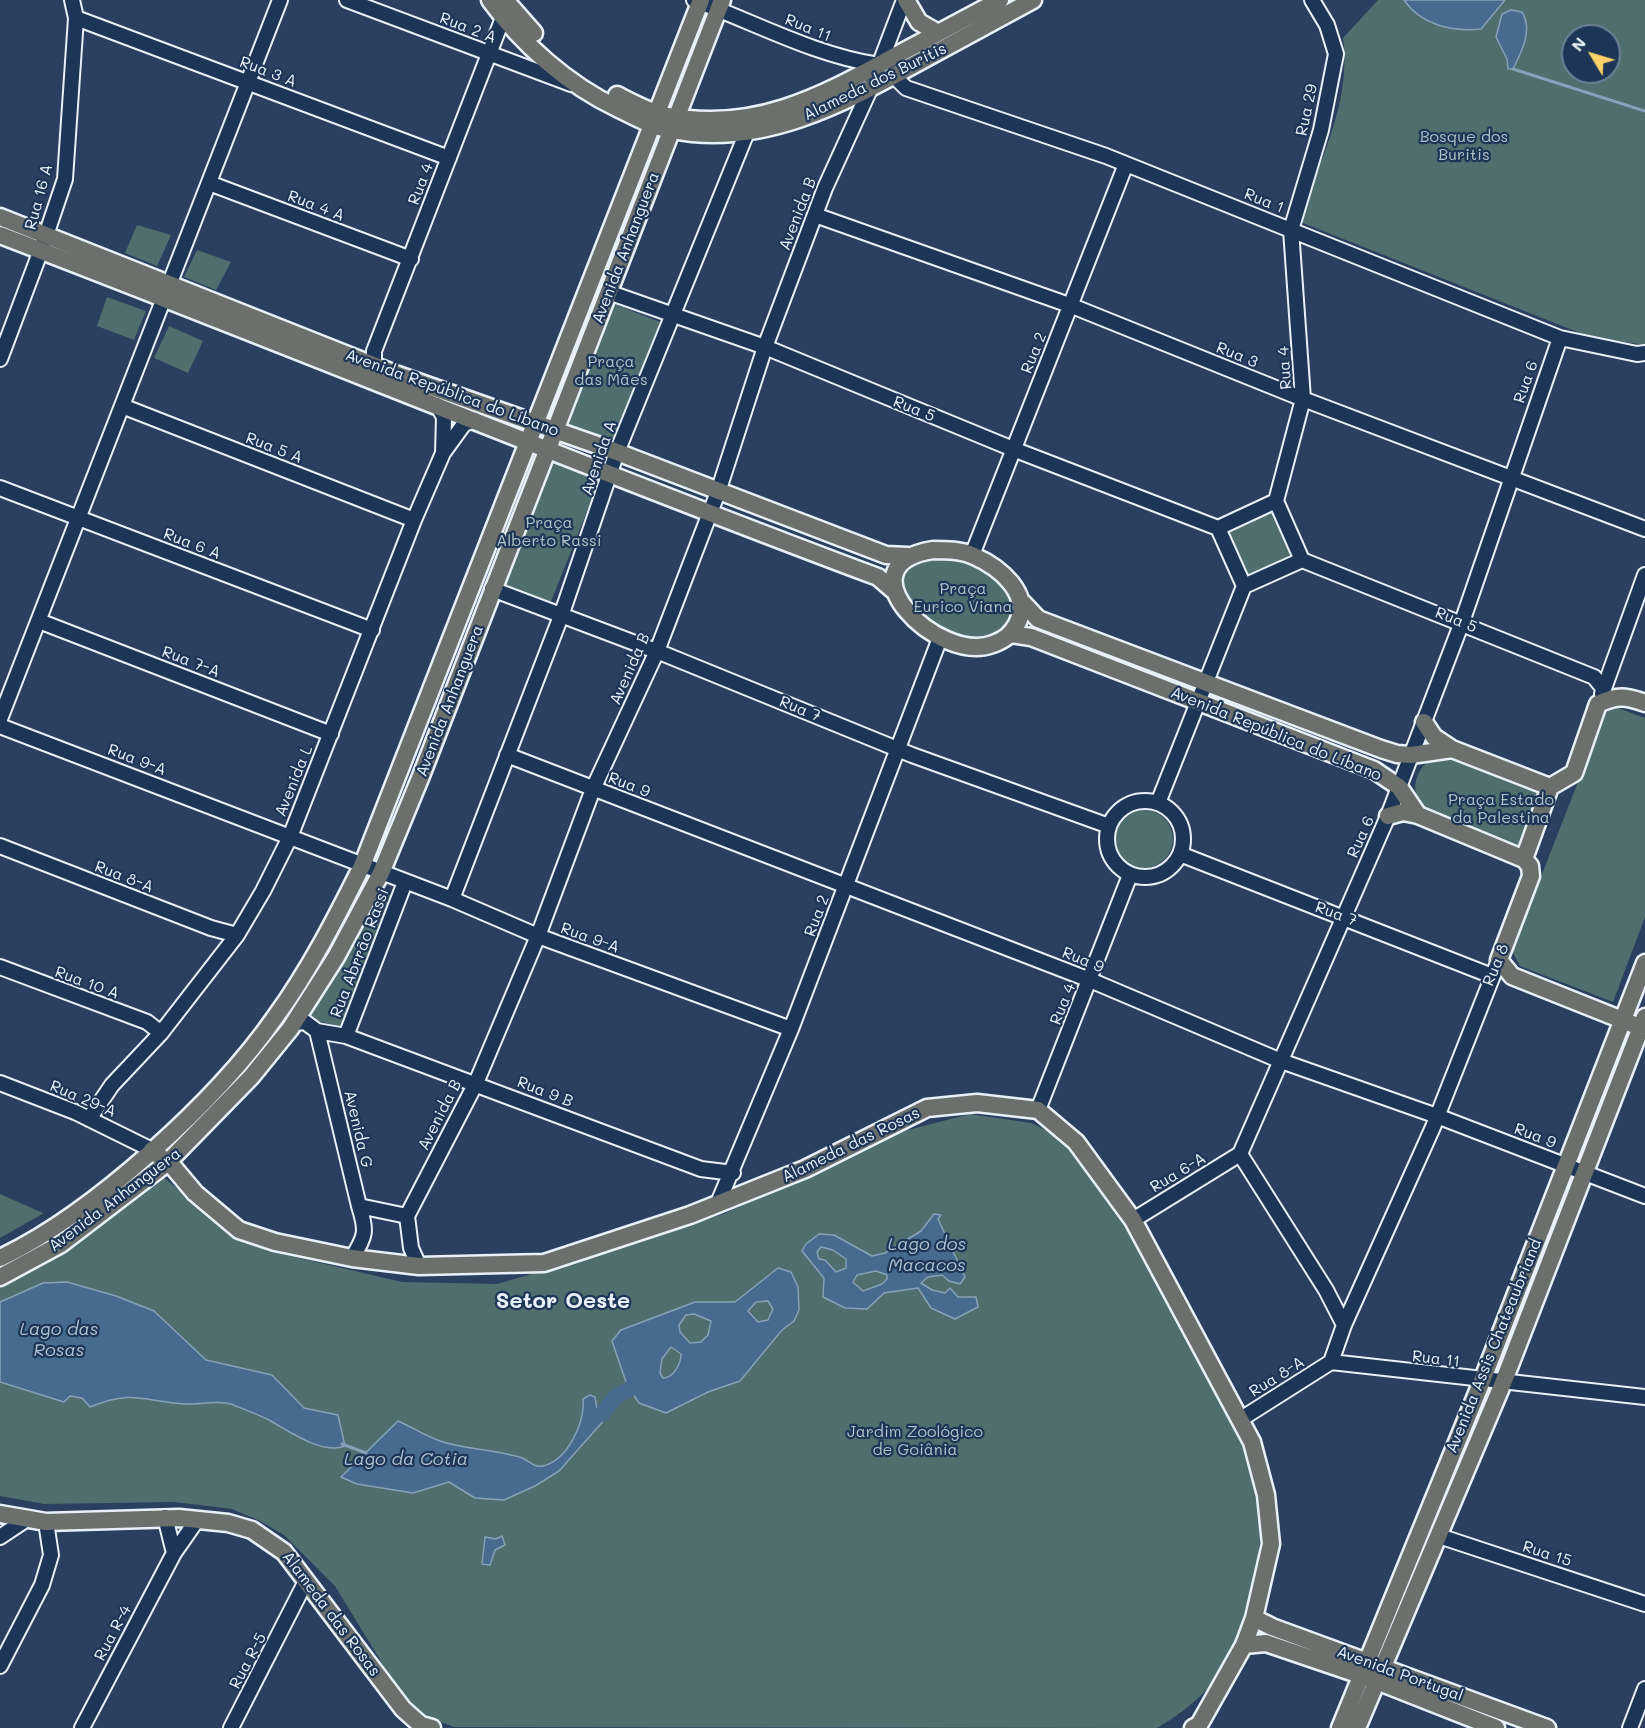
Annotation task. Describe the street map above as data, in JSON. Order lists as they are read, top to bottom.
{
  "streets": {
    "main road": [
      "Alameda dos Buritis",
      "Avenida Anhanguera",
      "Avenida República do Líbano",
      "Rua 8",
      "Alameda das Rosas",
      "Avenida Assis Chateaubriand",
      "Avenida Portugal"
    ],
    "street": [
      "Rua 2 A",
      "Rua 11",
      "Rua 3 A",
      "Rua 29",
      "Rua 4",
      "Rua 16 A",
      "Rua 1",
      "Rua 4 A",
      "Avenida B",
      "Rua 2",
      "Rua 3",
      "Rua 6",
      "Rua 5",
      "Rua 5 A",
      "Avenida A",
      "Rua 6 A",
      "Rua 7-A",
      "Rua 7",
      "Rua 9-A",
      "Avenida L",
      "Rua 9",
      "Rua 8-A",
      "Rua Abrrão Rassi",
      "Rua 10 A",
      "Rua 9 B",
      "Rua 29-A",
      "Avenida G",
      "Rua 6-A",
      "Rua 15",
      "Rua R-4",
      "Rua R-5"
    ]
  },
  "crossings": [
    ["Rua 2 A", "Rua 4"],
    ["Rua 11", "Alameda dos Buritis"],
    ["Rua 11", "Avenida B"],
    ["Rua 11", "Avenida Anhanguera"],
    ["Rua 11", "Rua 8-A"],
    ["Rua 11", "Rua 8"],
    ["Rua 11", "Avenida Assis Chateaubriand"],
    ["Rua 3 A", "Rua 4"],
    ["Rua 3 A", "Rua 16 A"],
    ["Alameda dos Buritis", "Rua 1"],
    ["Alameda dos Buritis", "Avenida B"],
    ["Alameda dos Buritis", "Avenida Anhanguera"],
    ["Alameda dos Buritis", "Avenida A"],
    ["Rua 29", "Rua 4"],
    ["Rua 29", "Rua 1"],
    ["Rua 4", "Rua 1"],
    ["Rua 4", "Rua 4 A"],
    ["Rua 4", "Rua 3"],
    ["Rua 4", "Avenida República do Líbano"],
    ["Rua 4", "Rua 7"],
    ["Rua 4", "Rua 9"],
    ["Rua 4", "Alameda das Rosas"],
    ["Rua 16 A", "Avenida República do Líbano"],
    ["Rua 1", "Rua 2"],
    ["Rua 1", "Rua 6"],
    ["Avenida B", "Rua 3"],
    ["Avenida B", "Avenida República do Líbano"],
    ["Avenida B", "Rua 5"],
    ["Avenida B", "Rua 7"],
    ["Avenida B", "Rua 9-A"],
    ["Avenida B", "Rua 9"],
    ["Avenida B", "Rua 9 B"],
    ["Avenida Anhanguera", "Avenida República do Líbano"],
    ["Avenida Anhanguera", "Rua 5"],
    ["Avenida Anhanguera", "Rua 7"],
    ["Avenida Anhanguera", "Rua 9-A"],
    ["Avenida Anhanguera", "Rua 29-A"],
    ["Avenida Anhanguera", "Alameda das Rosas"],
    ["Rua 2", "Rua 3"],
    ["Rua 2", "Avenida República do Líbano"],
    ["Rua 2", "Rua 5"],
    ["Rua 2", "Rua 7"],
    ["Rua 2", "Rua 9-A"],
    ["Rua 2", "Rua 9"],
    ["Rua 2", "Rua 9 B"],
    ["Rua 2", "Alameda das Rosas"],
    ["Rua 3", "Rua 6"],
    ["Rua 6", "Avenida República do Líbano"],
    ["Rua 6", "Rua 5"],
    ["Rua 6", "Rua 7"],
    ["Rua 6", "Rua 9"],
    ["Rua 6", "Rua 6-A"],
    ["Avenida República do Líbano", "Avenida A"],
    ["Avenida República do Líbano", "Avenida L"],
    ["Avenida República do Líbano", "Rua 8"],
    ["Rua 5", "Avenida A"],
    ["Rua 5 A", "Avenida L"],
    ["Avenida A", "Rua 7"],
    ["Avenida A", "Rua 9-A"],
    ["Avenida A", "Rua 9"],
    ["Rua 6 A", "Avenida L"],
    ["Rua 7-A", "Avenida L"],
    ["Rua 7", "Rua 8"],
    ["Rua 9-A", "Avenida L"],
    ["Rua 9-A", "Rua Abrrão Rassi"],
    ["Avenida L", "Rua 8-A"],
    ["Avenida L", "Rua 10 A"],
    ["Avenida L", "Rua 29-A"],
    ["Rua 9", "Rua 8"],
    ["Rua 9", "Avenida Assis Chateaubriand"],
    ["Rua 8-A", "Rua 8"],
    ["Rua Abrrão Rassi", "Rua 9 B"],
    ["Rua 9 B", "Avenida G"],
    ["Rua 29-A", "Alameda das Rosas"],
    ["Avenida G", "Alameda das Rosas"],
    ["Alameda das Rosas", "Rua R-4"],
    ["Alameda das Rosas", "Rua R-5"],
    ["Avenida Assis Chateaubriand", "Rua 15"],
    ["Avenida Assis Chateaubriand", "Avenida Portugal"]
  ],
  "districts": ["Setor Oeste"],
  "water": ["Lago dos Macacos", "Lago das Rosas", "Lago da Cotia"],
  "parks": [
    "Bosque dos Buritis",
    "Praça das Mães",
    "Praça Alberto Rassi",
    "Praça Eurico Viana",
    "Praça Estado da Palestina",
    "Jardim Zoológico de Goiânia"
  ],
  "north": "top left"
}
